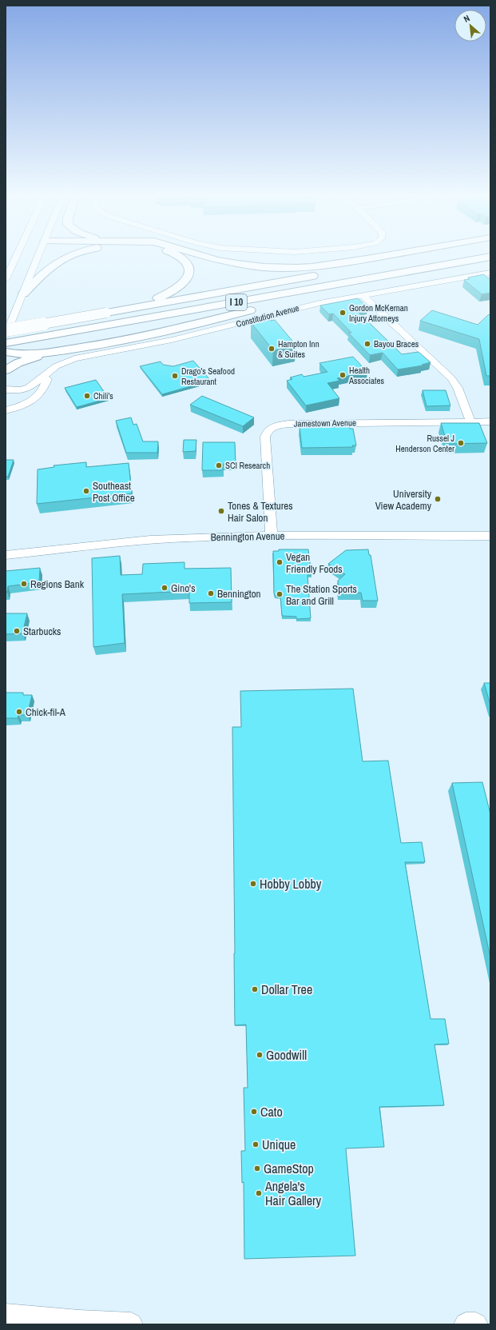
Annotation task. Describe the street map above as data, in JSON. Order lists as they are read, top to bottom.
{
  "streets": {
    "highway": ["I 10"],
    "street": ["Constitution Avenue", "Jamestown Avenue", "Bennington Avenue"]
  },
  "crossings": [
    ["Jamestown Avenue", "Bennington Avenue"]
  ],
  "places": [
    "Gordon McKernan Injury Attorneys",
    "Bayou Braces",
    "Hampton Inn & Suites",
    "Health Associates",
    "Drago's Seafood Restaurant",
    "Chili's",
    "Russel J Henderson Center",
    "SCI Research",
    "Southeast Post Office",
    "University View Academy",
    "Tones & Textures Hair Salon",
    "Vegan Friendly Foods",
    "Regions Bank",
    "Gino's",
    "Bennington",
    "The Station Sports Bar and Grill",
    "Starbucks",
    "Chick-fil-A",
    "Hobby Lobby",
    "Dollar Tree",
    "Goodwill",
    "Cato",
    "Unique",
    "GameStop",
    "Angela's Hair Gallery"
  ],
  "north": "top left"
}
